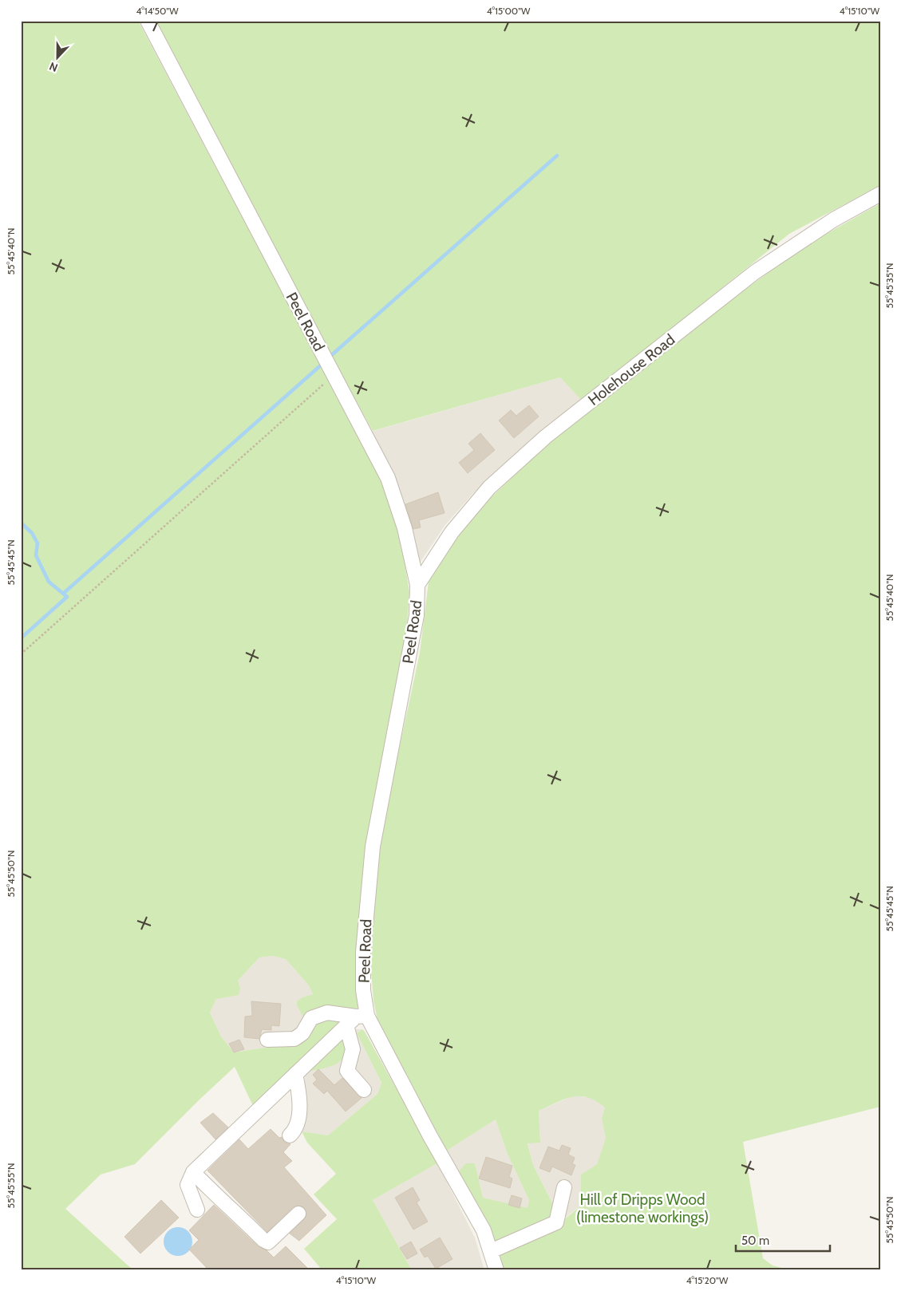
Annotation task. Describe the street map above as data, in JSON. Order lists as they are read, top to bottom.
{
  "streets": {
    "street": ["Peel Road", "Holehouse Road"]
  },
  "crossings": [
    ["Peel Road", "Holehouse Road"]
  ],
  "parks": ["Hill of Dripps Wood (limestone workings)"],
  "scale_bar": "50 m",
  "north": "bottom",
  "coordinates": [
    "4°14'50\"W",
    "4°15'00\"W",
    "4°15'10\"W",
    "55°45'40\"N",
    "55°45'35\"N",
    "55°45'45\"N",
    "55°45'50\"N",
    "55°45'55\"N",
    "4°15'20\"W"
  ]
}
